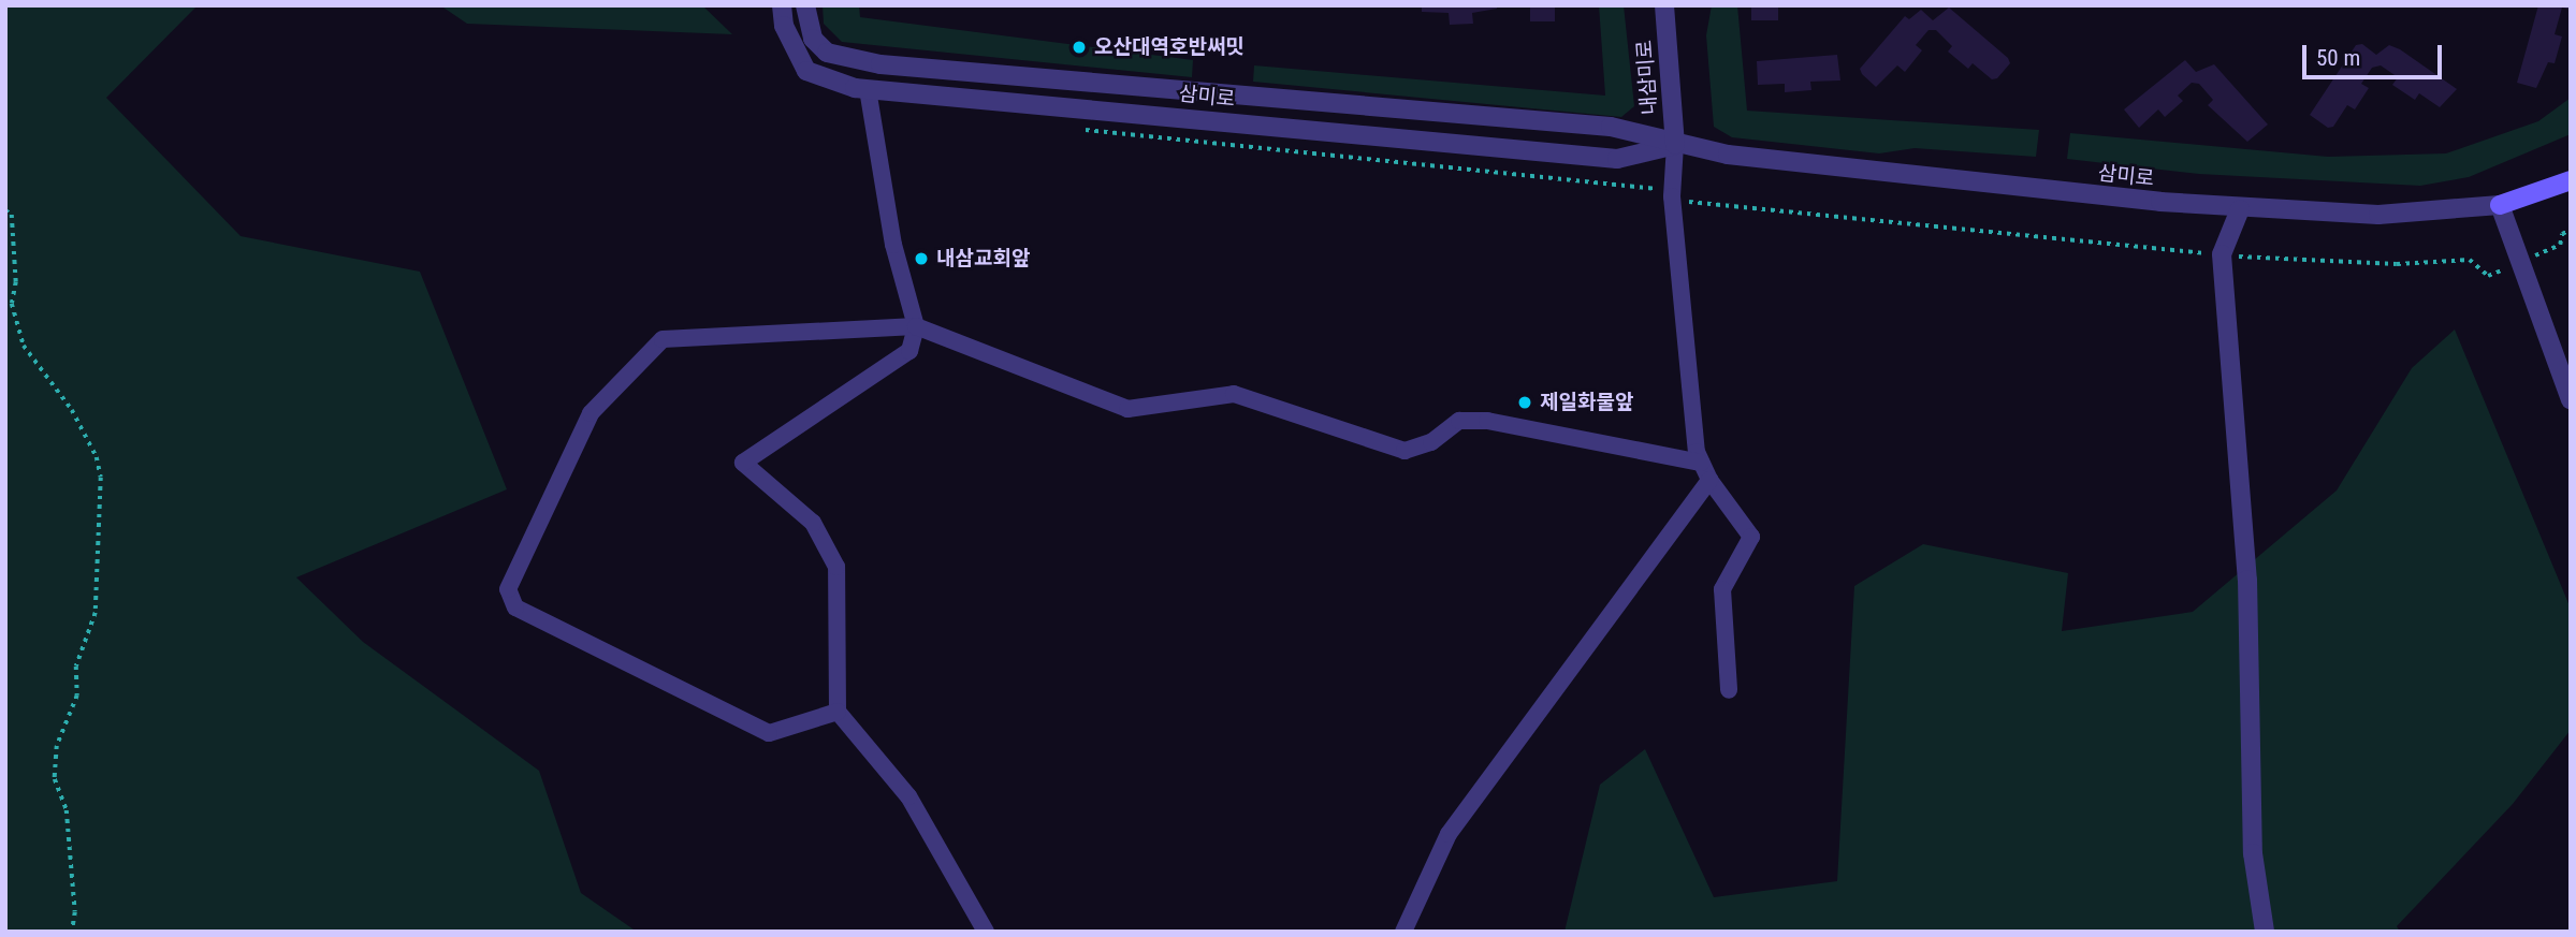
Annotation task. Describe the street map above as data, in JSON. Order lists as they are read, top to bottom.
{
  "streets": {
    "main road": ["삼미로"],
    "street": ["내삼미로"]
  },
  "crossings": [
    ["내삼미로", "삼미로"]
  ],
  "places": ["오산대역호반써밋", "내삼교회앞", "제일화물앞"],
  "scale_bar": "50 m"
}
